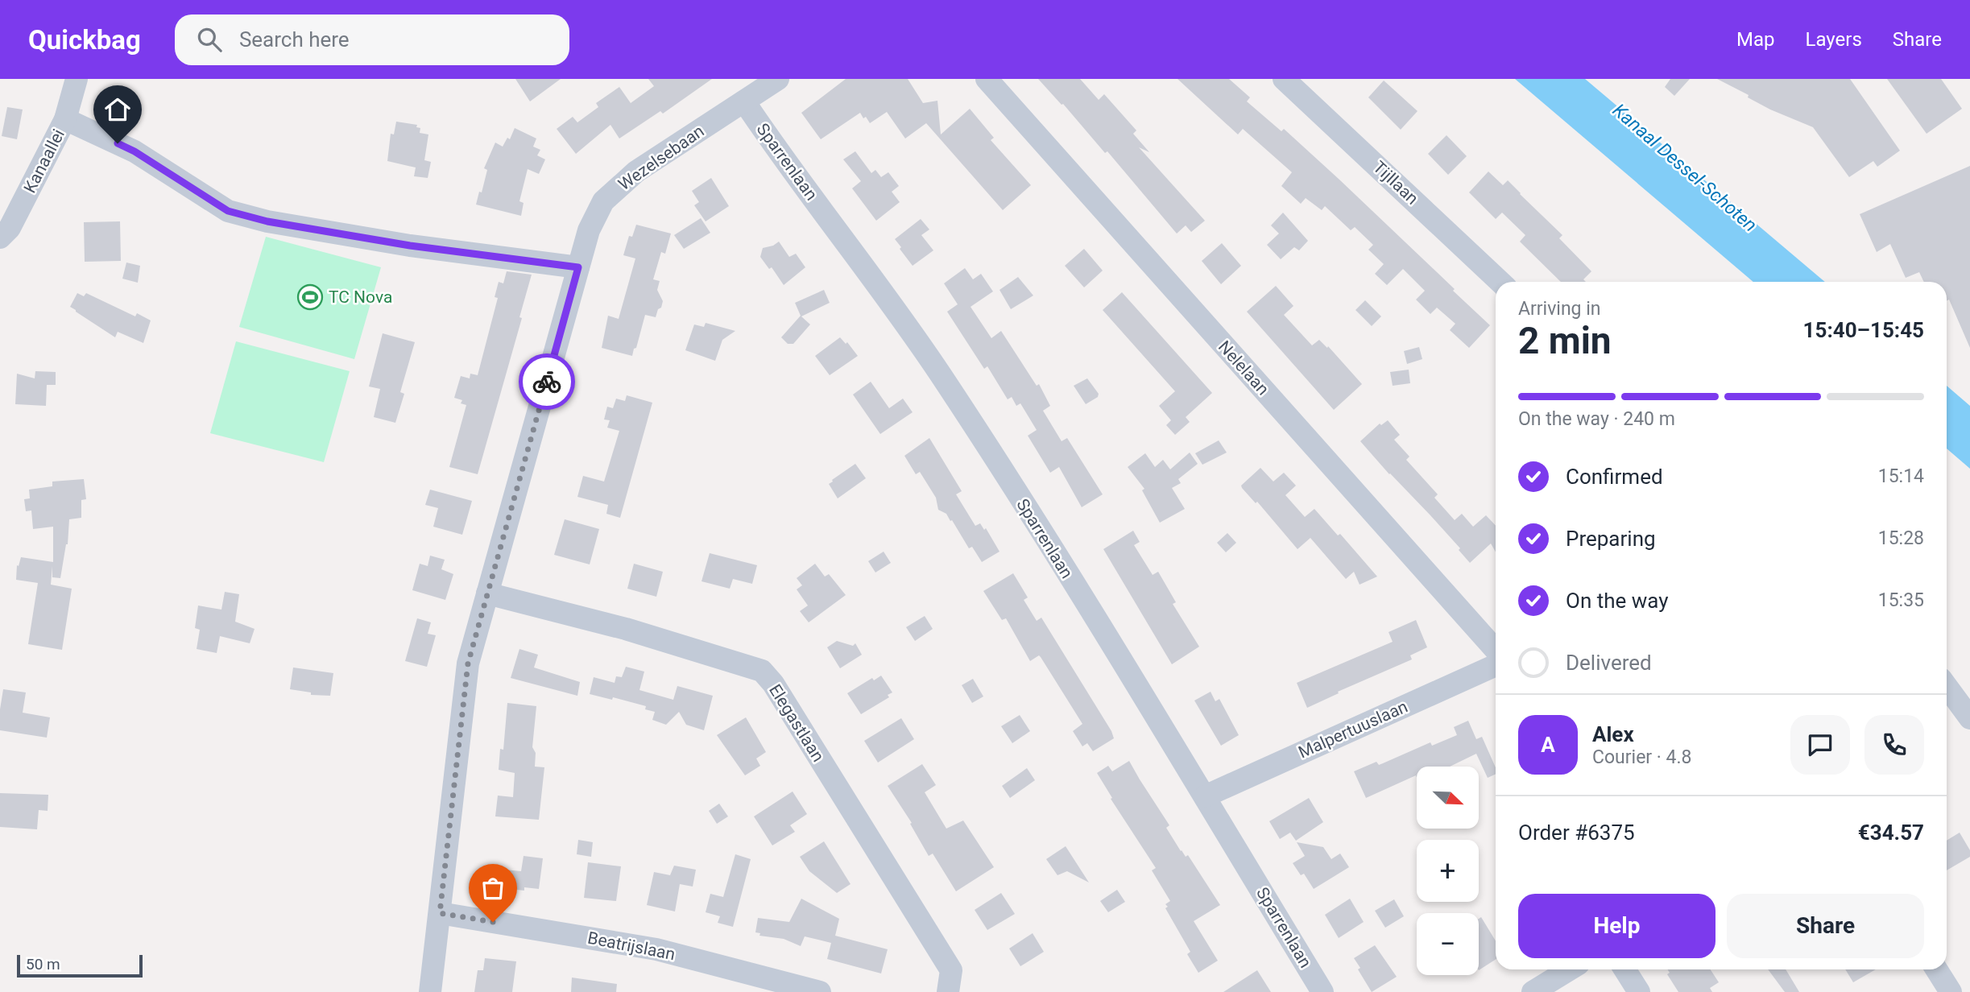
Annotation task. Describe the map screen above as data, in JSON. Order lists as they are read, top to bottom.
{
  "streets": {
    "street": [
      "Wezelsebaan",
      "Kanaallei",
      "Sparrenlaan",
      "Tijllaan",
      "Nelelaan",
      "Elegastlaan",
      "Malpertuuslaan",
      "Beatrijslaan"
    ]
  },
  "crossings": [
    ["Wezelsebaan", "Sparrenlaan"],
    ["Wezelsebaan", "Elegastlaan"],
    ["Wezelsebaan", "Beatrijslaan"],
    ["Sparrenlaan", "Malpertuuslaan"]
  ],
  "water": ["Kanaal Dessel-Schoten"],
  "places": {
    "sports": ["TC Nova"]
  },
  "scale_bar": "50 m",
  "north": "bottom right",
  "page": {
    "header": "Quickbag",
    "search": "Search here",
    "nav": ["Map", "Layers", "Share"],
    "heading": ["2 min", "Arriving in", "15:40–15:45"],
    "panel": [
      "Alex",
      "Courier · 4.8",
      "Order #6375",
      "€34.57"
    ],
    "bar": "On the way · 240 m",
    "list": [
      ["Confirmed", "15:14"],
      ["Preparing", "15:28"],
      ["On the way", "15:35"],
      "Delivered"
    ],
    "round": "A",
    "map_buttons": ["+", "−"],
    "buttons": ["Help", "Share"],
    "scale": "50 m"
  }
}
